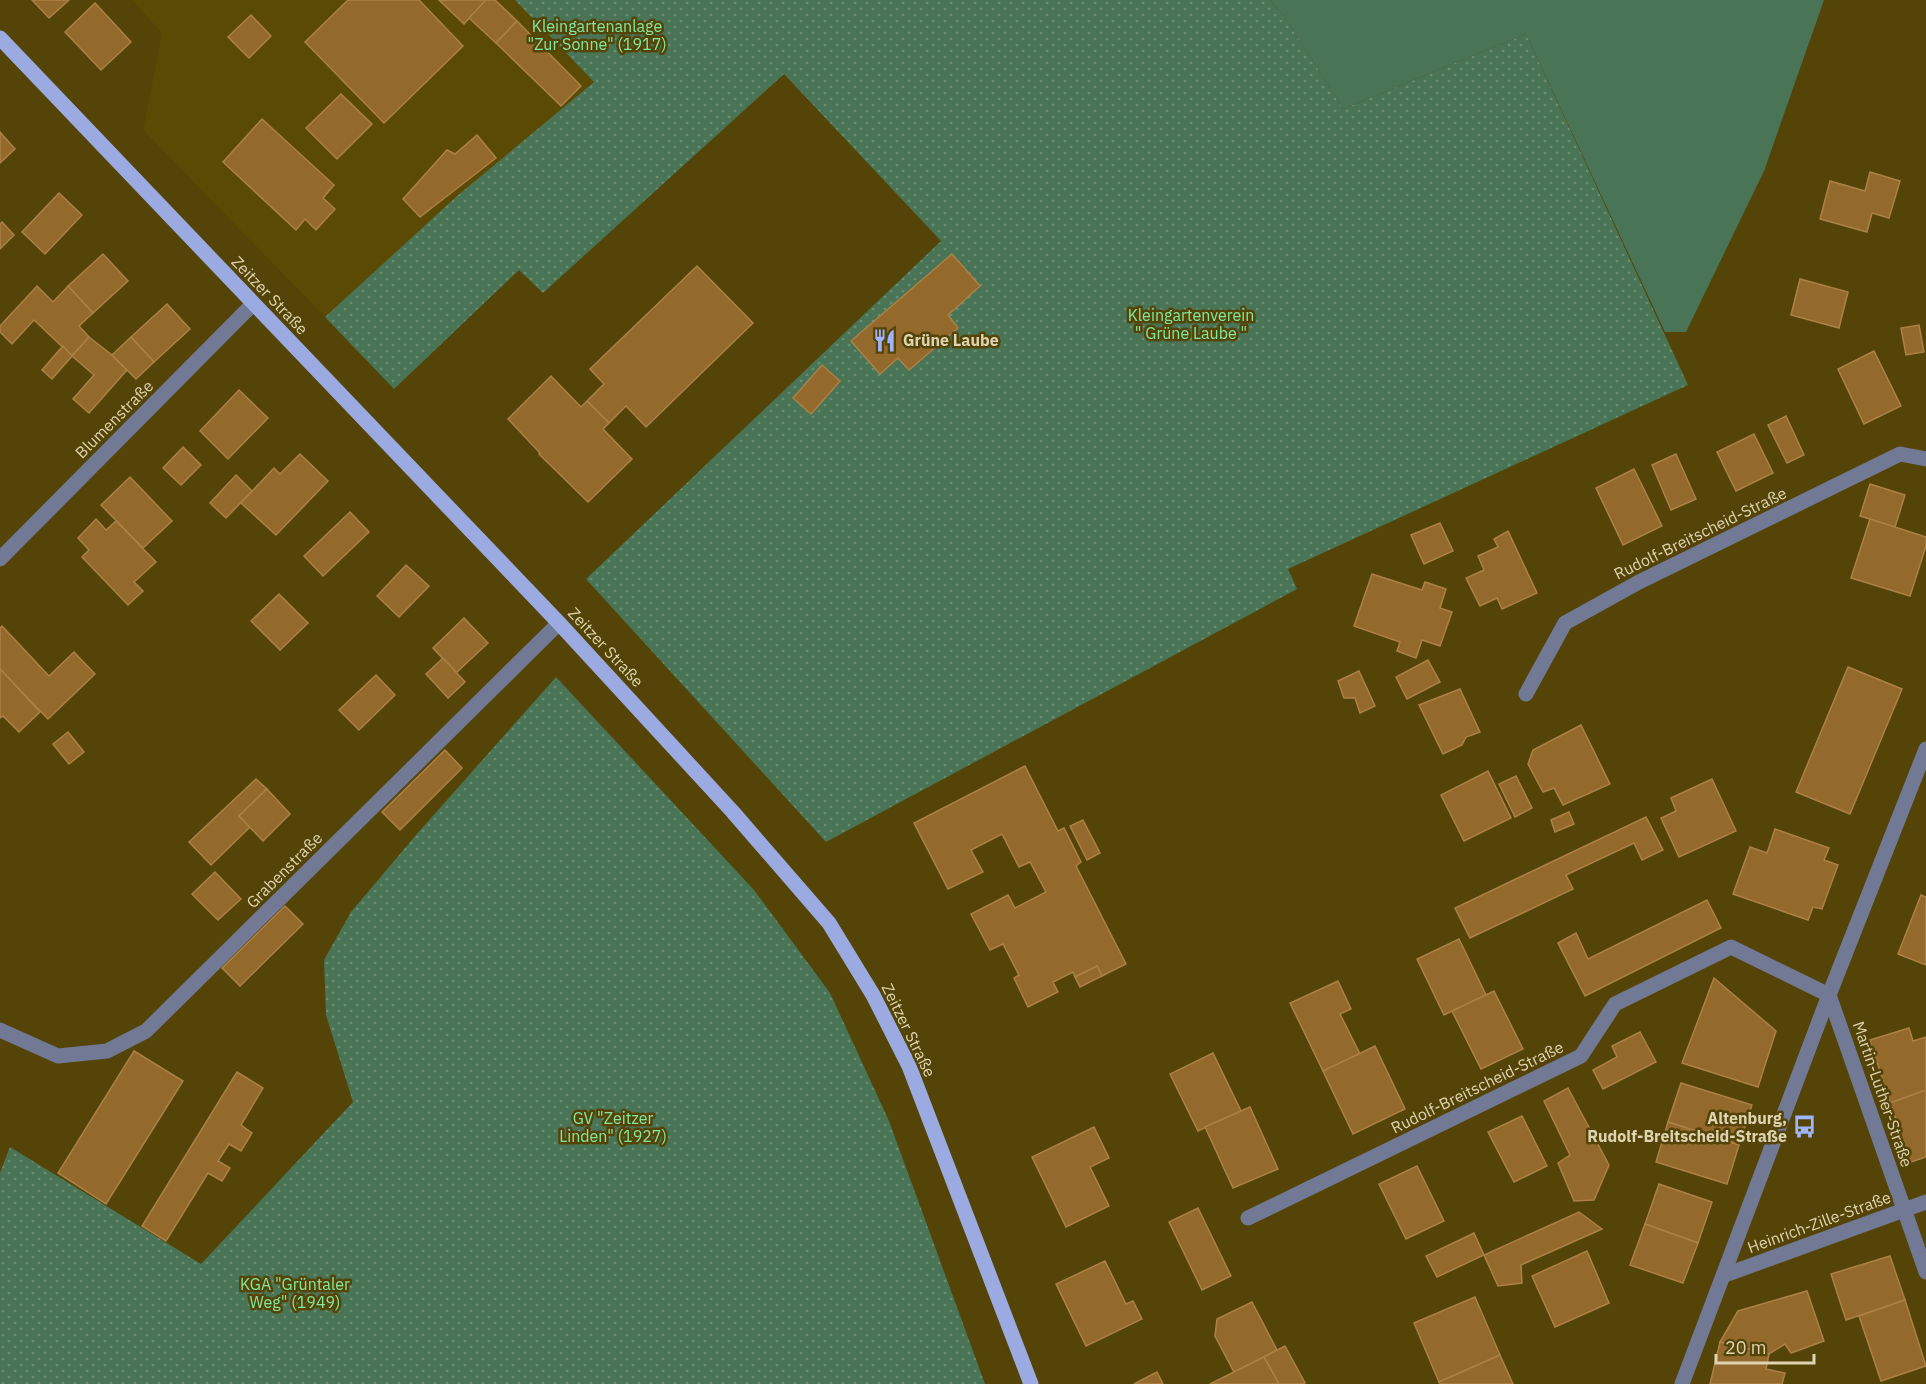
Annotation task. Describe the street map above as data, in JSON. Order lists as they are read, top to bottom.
{
  "streets": {
    "main road": ["Zeitzer Straße"],
    "street": [
      "Blumenstraße",
      "Rudolf-Breitscheid-Straße",
      "Grabenstraße",
      "Martin-Luther-Straße",
      "Heinrich-Zille-Straße"
    ]
  },
  "crossings": [
    ["Zeitzer Straße", "Blumenstraße"],
    ["Zeitzer Straße", "Grabenstraße"],
    ["Rudolf-Breitscheid-Straße", "Martin-Luther-Straße"],
    ["Martin-Luther-Straße", "Heinrich-Zille-Straße"]
  ],
  "parks": [
    "Kleingartenanlage \"Zur Sonne\" (1917)",
    "Kleingartenverein \" Grüne Laube \"",
    "GV \"Zeitzer Linden\" (1927)",
    "KGA \"Grüntaler Weg\" (1949)"
  ],
  "places": {
    "restaurant": ["Grüne Laube"],
    "bus stop": ["Altenburg, Rudolf-Breitscheid-Straße"]
  },
  "scale_bar": "20 m"
}
